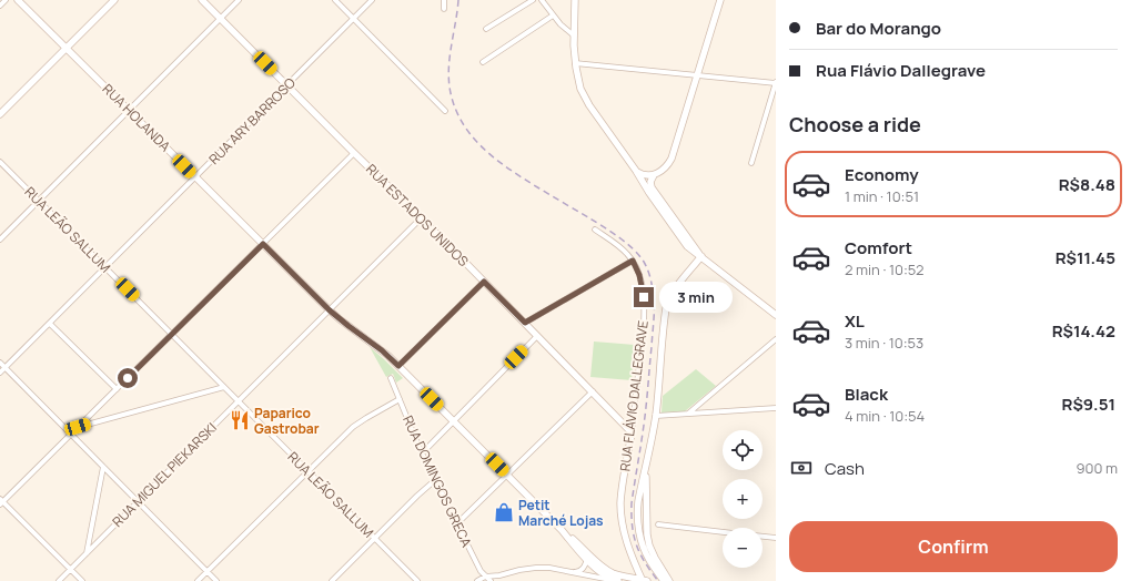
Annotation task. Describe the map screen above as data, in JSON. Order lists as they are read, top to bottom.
{
  "streets": {
    "main road": ["RUA HOLANDA", "RUA ESTADOS UNIDOS", "RUA FLÁVIO DALLEGRAVE"],
    "street": [
      "RUA ARY BARROSO",
      "RUA LEÃO SALLUM",
      "RUA MIGUEL PIEKARSKI",
      "RUA DOMINGOS GRECA"
    ]
  },
  "crossings": [
    ["RUA HOLANDA", "RUA ARY BARROSO"],
    ["RUA HOLANDA", "RUA MIGUEL PIEKARSKI"],
    ["RUA ARY BARROSO", "RUA ESTADOS UNIDOS"],
    ["RUA ARY BARROSO", "RUA LEÃO SALLUM"],
    ["RUA ESTADOS UNIDOS", "RUA FLÁVIO DALLEGRAVE"],
    ["RUA ESTADOS UNIDOS", "RUA MIGUEL PIEKARSKI"],
    ["RUA LEÃO SALLUM", "RUA MIGUEL PIEKARSKI"]
  ],
  "places": {
    "restaurant": ["Paparico Gastrobar"],
    "shop": ["Petit Marché Lojas"]
  },
  "page": {
    "banner": ["Bar do Morango", "Rua Flávio Dallegrave"],
    "heading": "Choose a ride",
    "list": [
      {
        "name": "Economy",
        "note": "1 min · 10:51",
        "value": "R$8.48"
      },
      {
        "name": "Comfort",
        "note": "2 min · 10:52",
        "value": "R$11.45"
      },
      {
        "name": "XL",
        "note": "3 min · 10:53",
        "value": "R$14.42"
      },
      {
        "name": "Black",
        "note": "4 min · 10:54",
        "value": "R$9.51"
      }
    ],
    "bubble": "3 min",
    "map_buttons": ["+", "−"],
    "pay": ["Cash", "900 m"],
    "buttons": "Confirm"
  }
}
